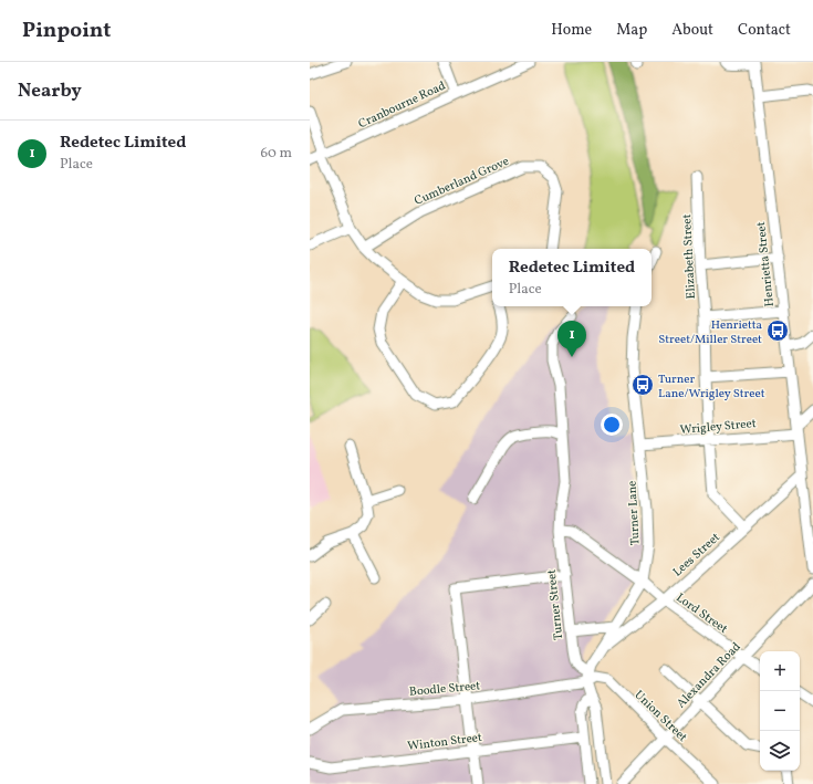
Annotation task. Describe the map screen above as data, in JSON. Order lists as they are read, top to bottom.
{
  "streets": {
    "street": [
      "Cranbourne Road",
      "Cumberland Grove",
      "Elizabeth Street",
      "Henrietta Street",
      "Wrigley Street",
      "Turner Lane",
      "Lees Street",
      "Turner Street",
      "Lord Street",
      "Alexandra Road",
      "Boodle Street",
      "Union Street",
      "Winton Street"
    ]
  },
  "crossings": [
    ["Elizabeth Street", "Wrigley Street"],
    ["Elizabeth Street", "Lees Street"],
    ["Henrietta Street", "Wrigley Street"],
    ["Henrietta Street", "Lees Street"],
    ["Wrigley Street", "Turner Lane"],
    ["Turner Lane", "Lees Street"],
    ["Turner Lane", "Turner Street"],
    ["Turner Lane", "Lord Street"],
    ["Turner Lane", "Boodle Street"],
    ["Turner Lane", "Union Street"],
    ["Lees Street", "Lord Street"],
    ["Turner Street", "Lord Street"],
    ["Turner Street", "Boodle Street"],
    ["Turner Street", "Union Street"],
    ["Lord Street", "Alexandra Road"],
    ["Alexandra Road", "Union Street"],
    ["Boodle Street", "Union Street"]
  ],
  "places": {
    "bus stop": ["Henrietta Street/Miller Street", "Turner Lane/Wrigley Street"]
  },
  "page": {
    "header": "Pinpoint",
    "nav": [
      "Home",
      "Map",
      "About",
      "Contact"
    ],
    "heading": "Nearby",
    "list": [
      {
        "mark": "1",
        "name": "Redetec Limited",
        "note": "Place",
        "value": "60 m"
      }
    ],
    "popup": ["Redetec Limited", "Place"],
    "pins": "1",
    "map_buttons": ["+", "−"]
  }
}
